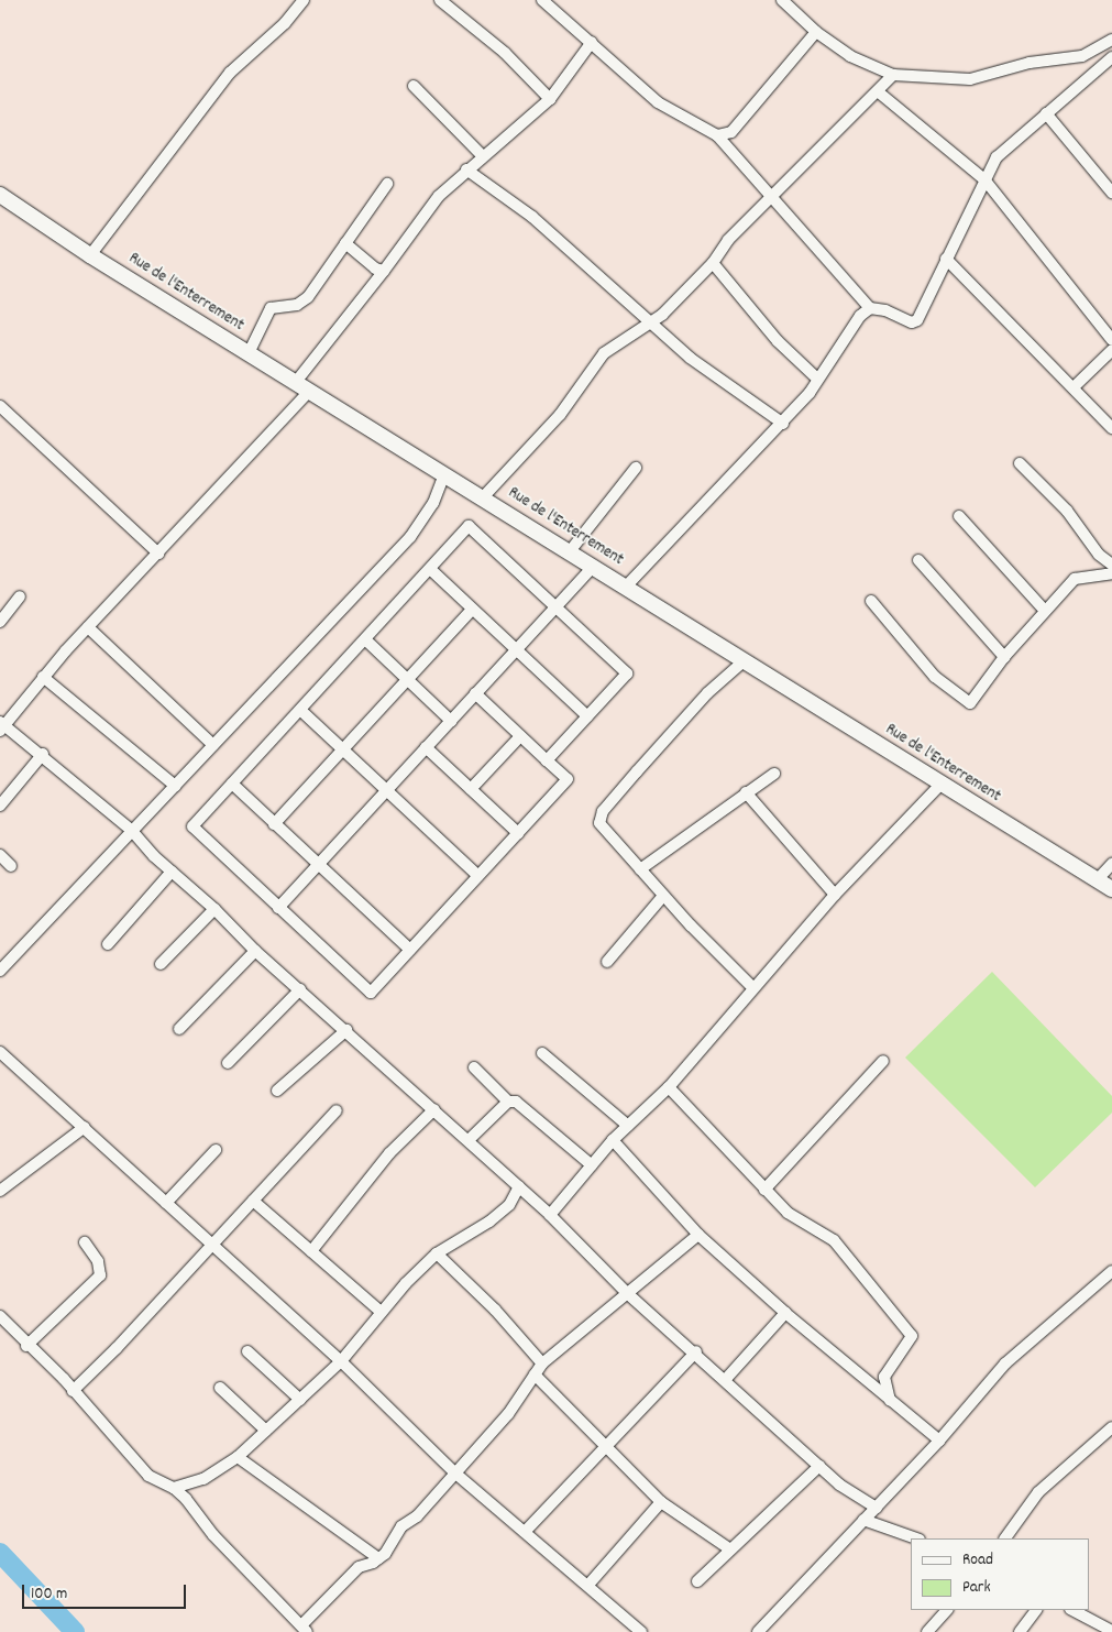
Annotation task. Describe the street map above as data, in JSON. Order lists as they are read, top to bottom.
{
  "streets": {
    "street": ["Rue de l'Enterrement"]
  },
  "legend": ["Road", "Park"],
  "scale_bar": "100 m"
}
